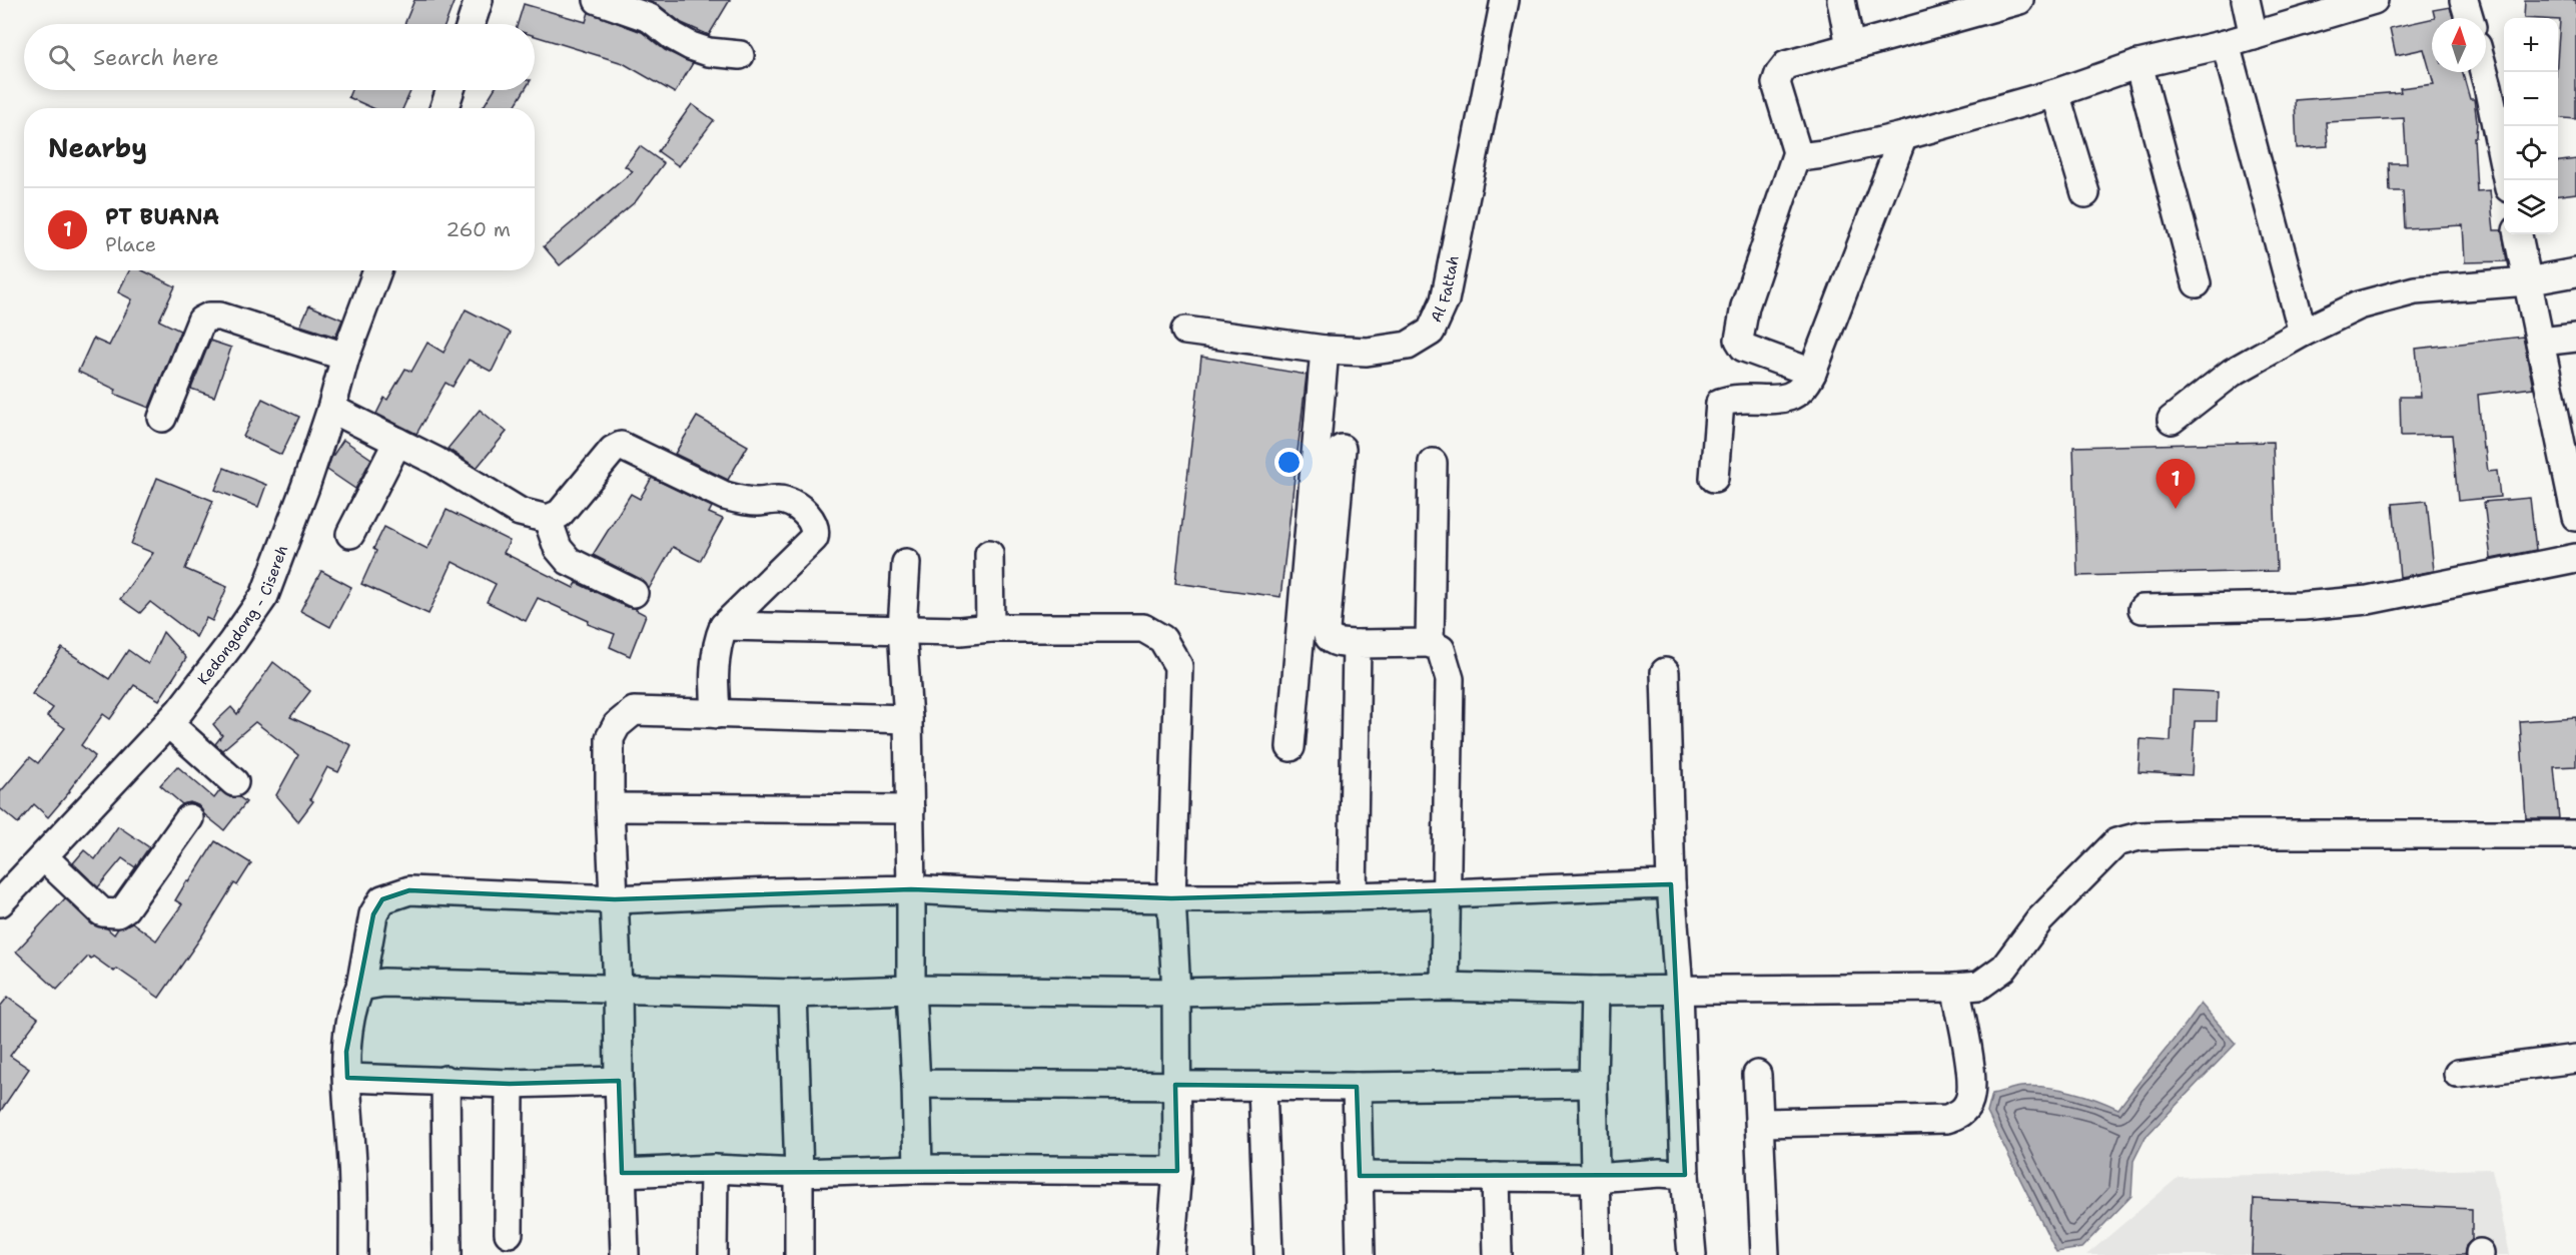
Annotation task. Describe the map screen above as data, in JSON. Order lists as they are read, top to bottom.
{
  "streets": {
    "street": ["Al Fattah", "Kedongdong - Cisereh"]
  },
  "north": "top",
  "page": {
    "map_buttons": ["+", "−"],
    "search": "Search here",
    "heading": "Nearby",
    "list": [
      {
        "mark": "1",
        "name": "PT BUANA",
        "note": "Place",
        "value": "260 m"
      }
    ],
    "pins": "1"
  }
}
